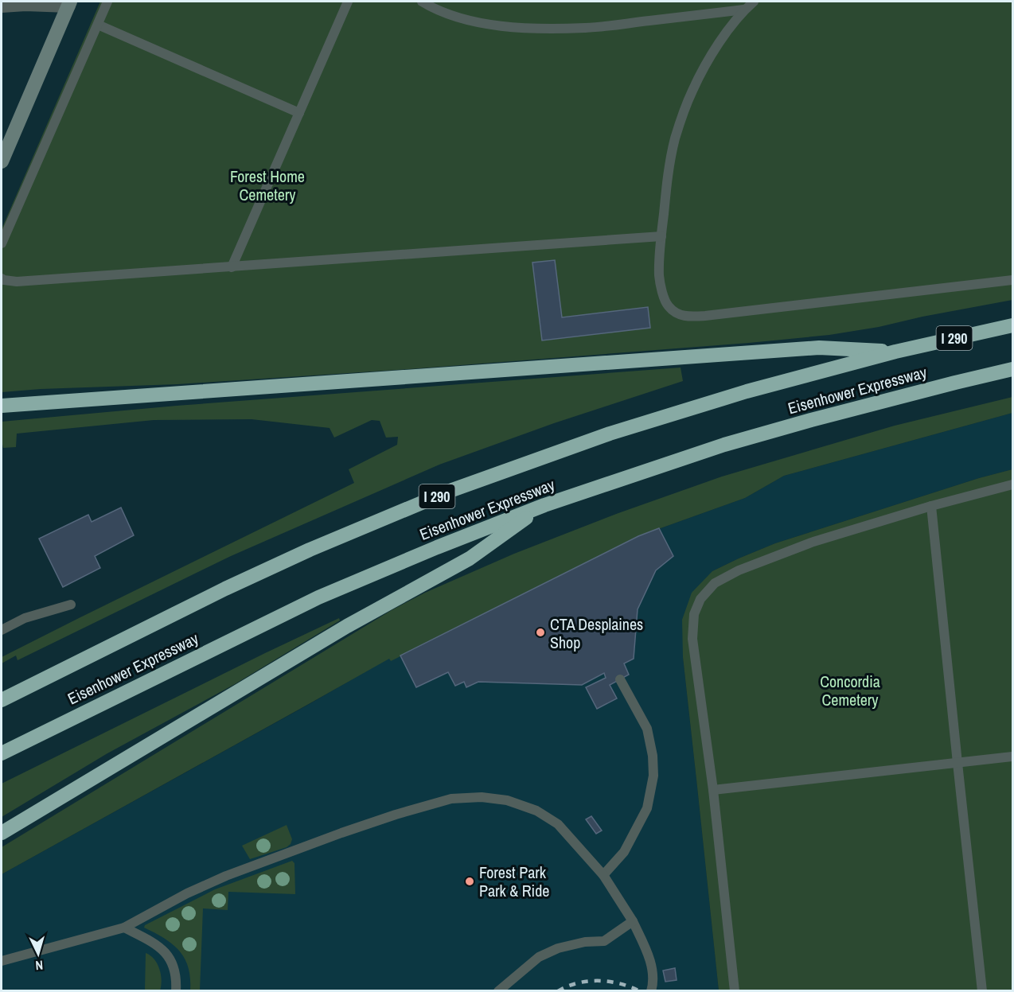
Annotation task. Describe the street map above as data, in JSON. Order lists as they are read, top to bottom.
{
  "streets": {
    "highway": ["I 290", "Eisenhower Expressway"]
  },
  "parks": ["Forest Home Cemetery", "Concordia Cemetery"],
  "places": ["CTA Desplaines Shop", "Forest Park Park & Ride"],
  "north": "bottom"
}
